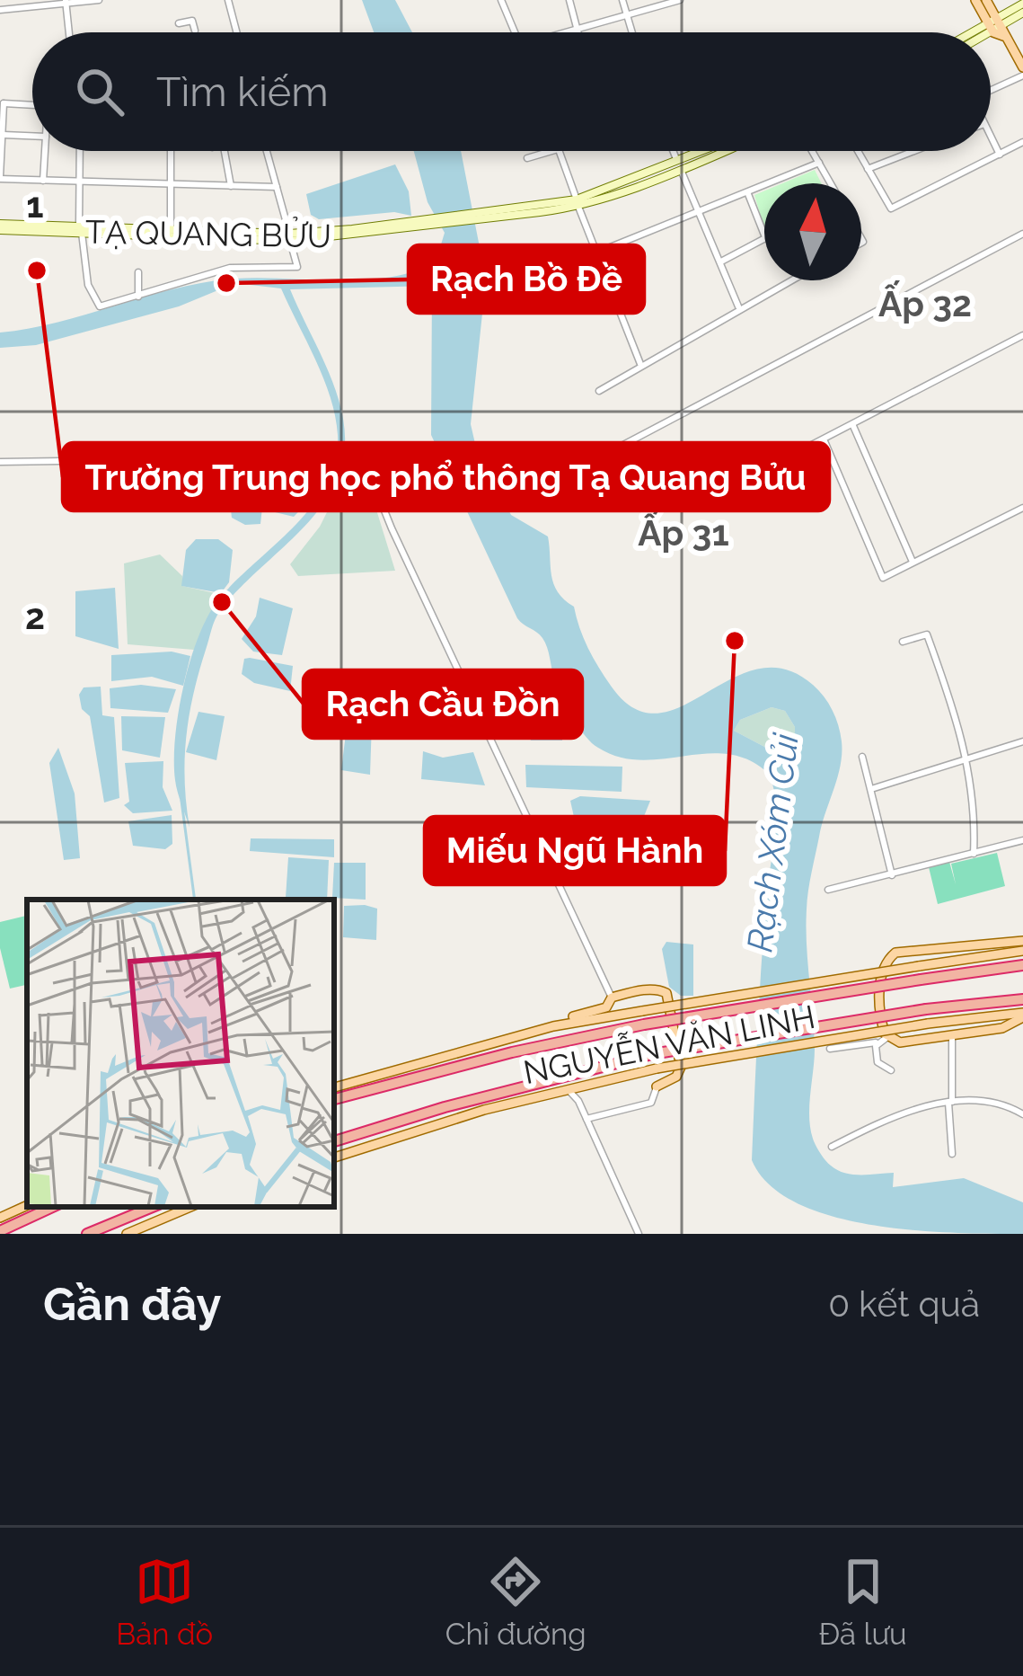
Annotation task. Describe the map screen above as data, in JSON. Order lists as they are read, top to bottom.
{
  "streets": {
    "highway": ["NGUYỄN VĂN LINH"],
    "main road": ["TẠ QUANG BỬU"]
  },
  "districts": ["Ấp 32", "Ấp 31"],
  "water": ["Rạch Xóm Củi"],
  "places": [
    "Trường Trung học phổ thông Tạ Quang Bửu",
    "Rạch Bồ Đề",
    "Rạch Cầu Đồn",
    "Miếu Ngũ Hành"
  ],
  "north": "top",
  "page": {
    "search": "Tìm kiếm",
    "heading": ["Gần đây", "0 kết quả"],
    "nav": ["Bản đồ", "Chỉ đường", "Đã lưu"]
  },
  "grid": {
    "rows": ["1", "2"]
  }
}
